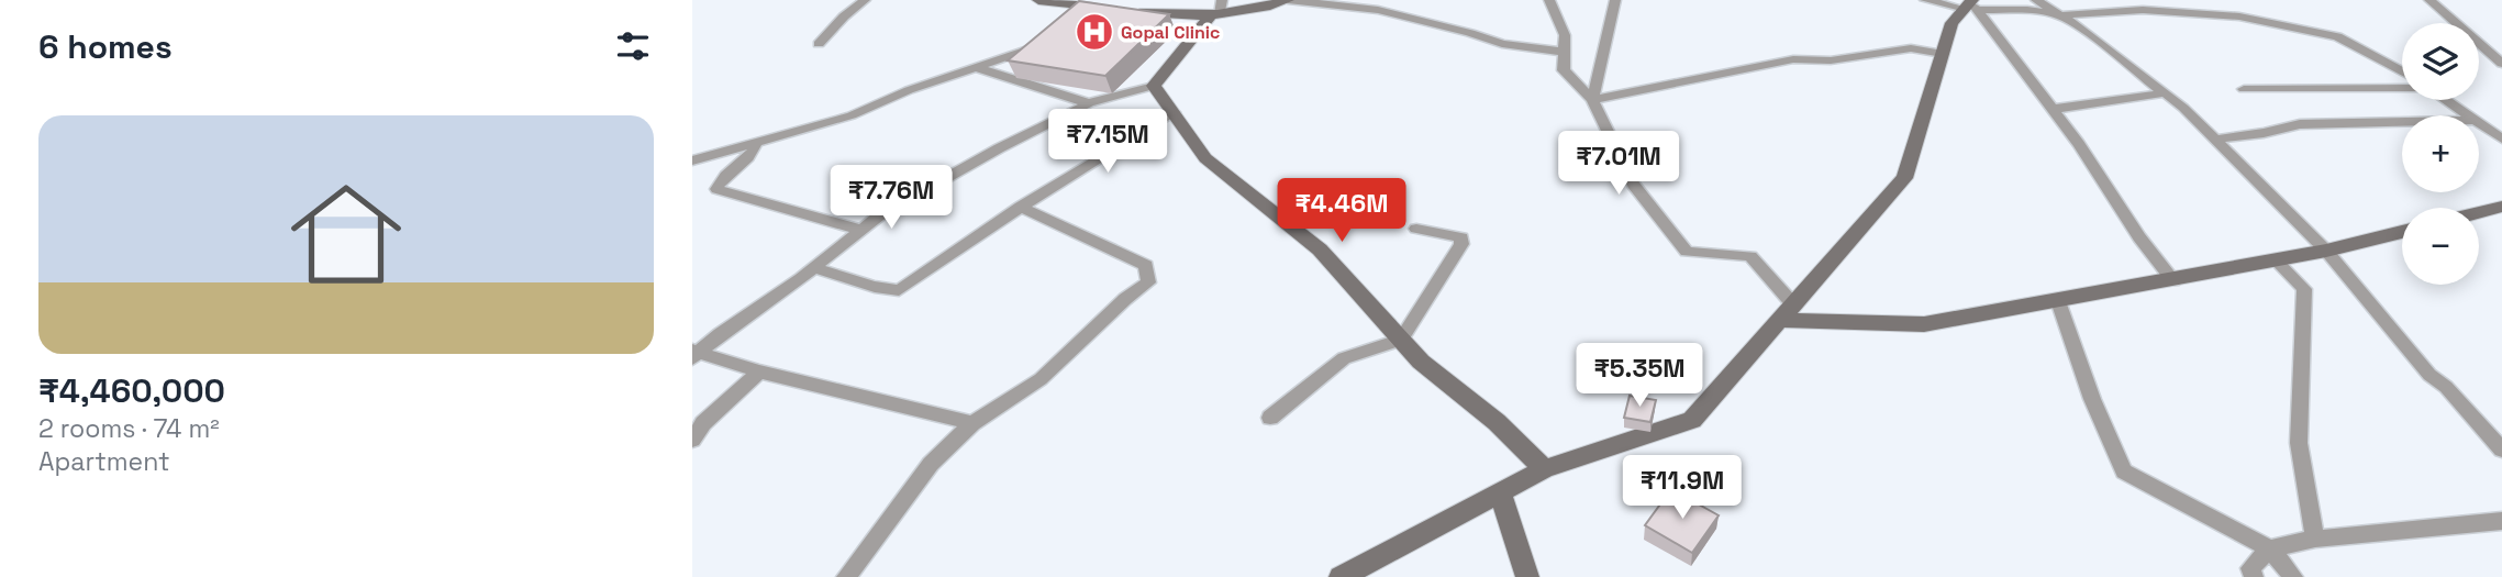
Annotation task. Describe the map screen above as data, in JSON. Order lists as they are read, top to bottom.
{
  "places": {
    "hospital": ["Gopal Clinic"]
  },
  "page": {
    "heading": "6 homes",
    "map_buttons": ["+", "−"],
    "list": [
      {
        "name": "₹4,460,000",
        "note": "2 rooms · 74 m² · Apartment"
      }
    ],
    "price": [
      "₹7.15M",
      "₹7.01M",
      "₹7.76M",
      "₹4.46M",
      "₹5.35M",
      "₹11.9M"
    ]
  }
}
